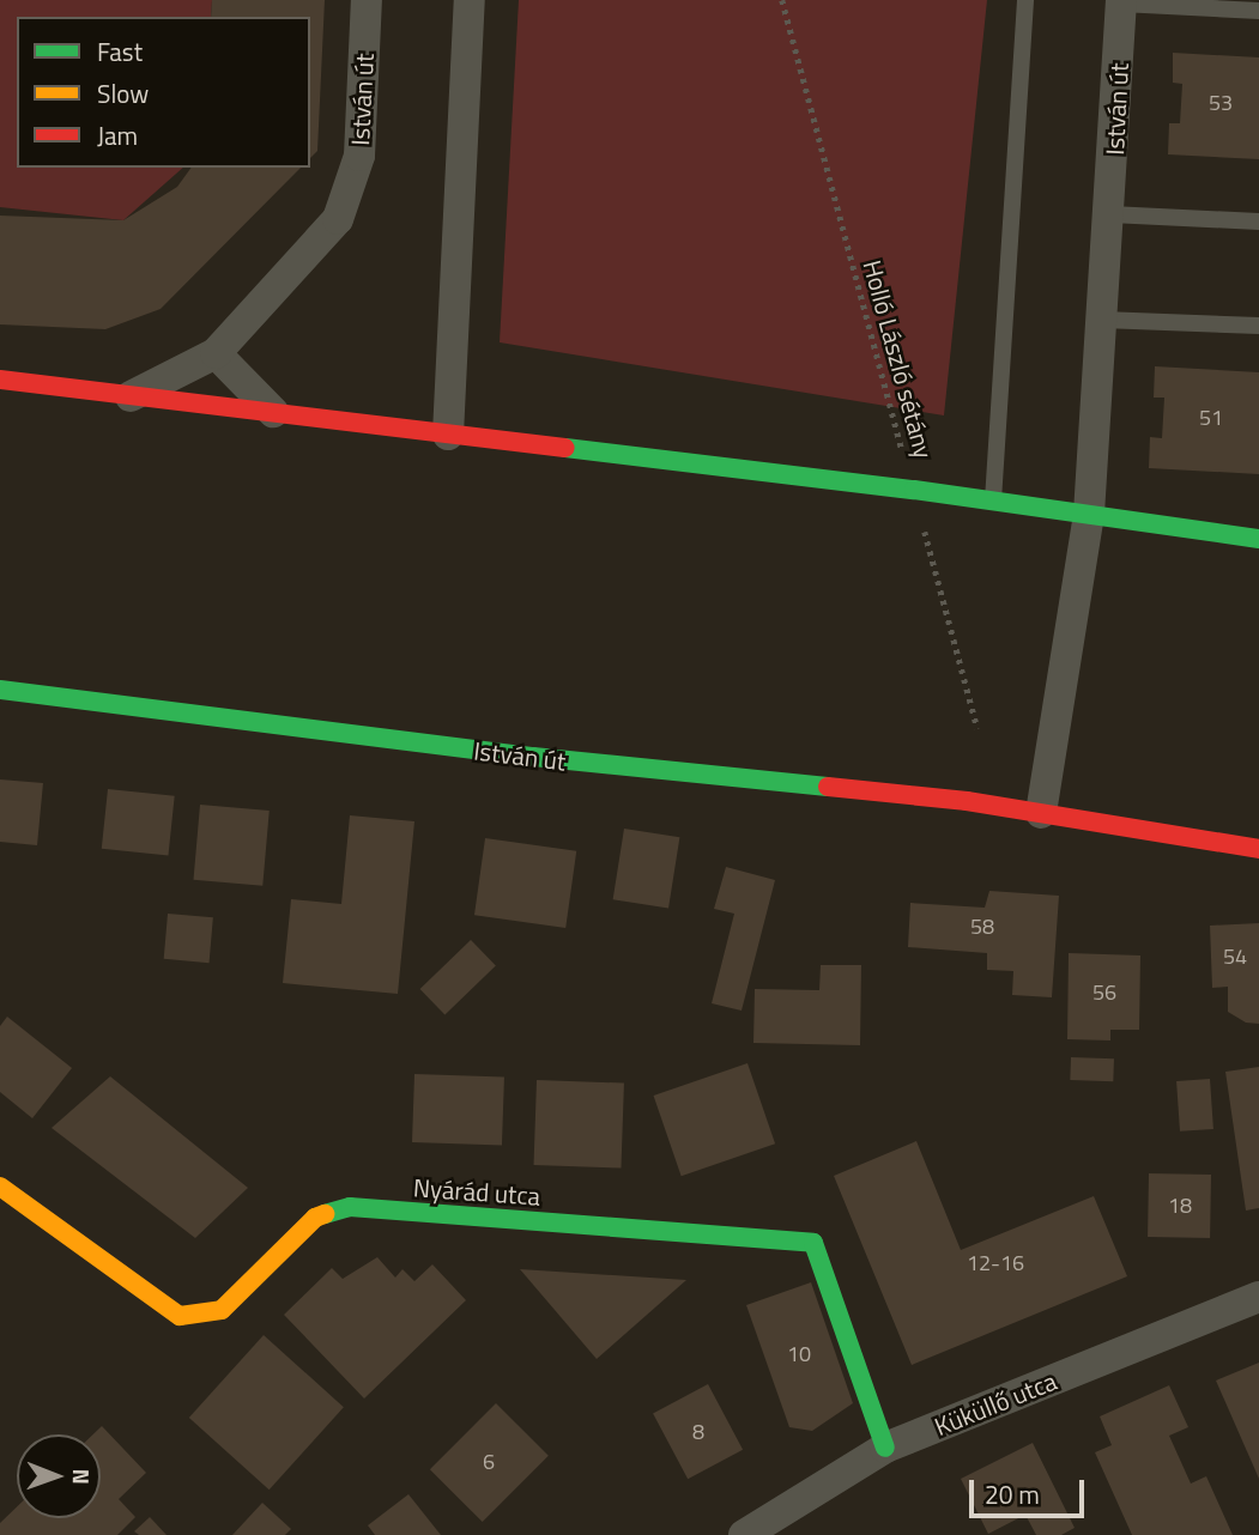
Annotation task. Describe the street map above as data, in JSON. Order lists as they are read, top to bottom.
{
  "streets": {
    "street": ["István út", "Nyárád utca", "Küküllő utca"],
    "path": ["Holló László sétány"]
  },
  "crossings": [
    ["Nyárád utca", "Küküllő utca"]
  ],
  "house_numbers": [
    "53",
    "51",
    "58",
    "54",
    "56",
    "18",
    "12-16",
    "10",
    "8",
    "6"
  ],
  "legend": ["Fast", "Slow", "Jam"],
  "scale_bar": "20 m",
  "north": "right"
}
